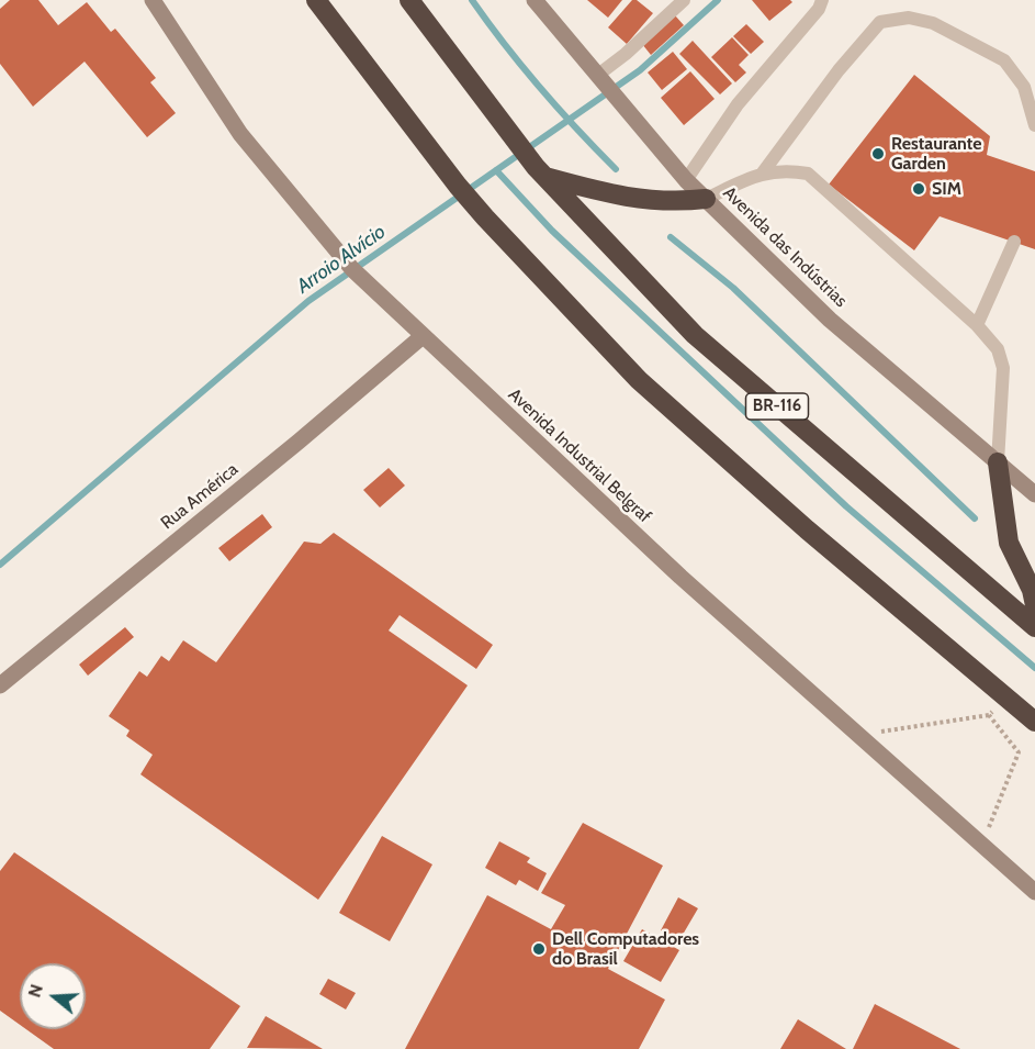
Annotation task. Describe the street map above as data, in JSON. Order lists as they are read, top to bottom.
{
  "streets": {
    "highway": ["BR-116"],
    "main road": ["Avenida das Indústrias", "Avenida Industrial Belgraf", "Rua América"]
  },
  "crossings": [
    ["Avenida Industrial Belgraf", "Rua América"]
  ],
  "water": ["Arroio Alvício"],
  "places": ["Restaurante Garden", "SIM", "Dell Computadores do Brasil"],
  "north": "left"
}
